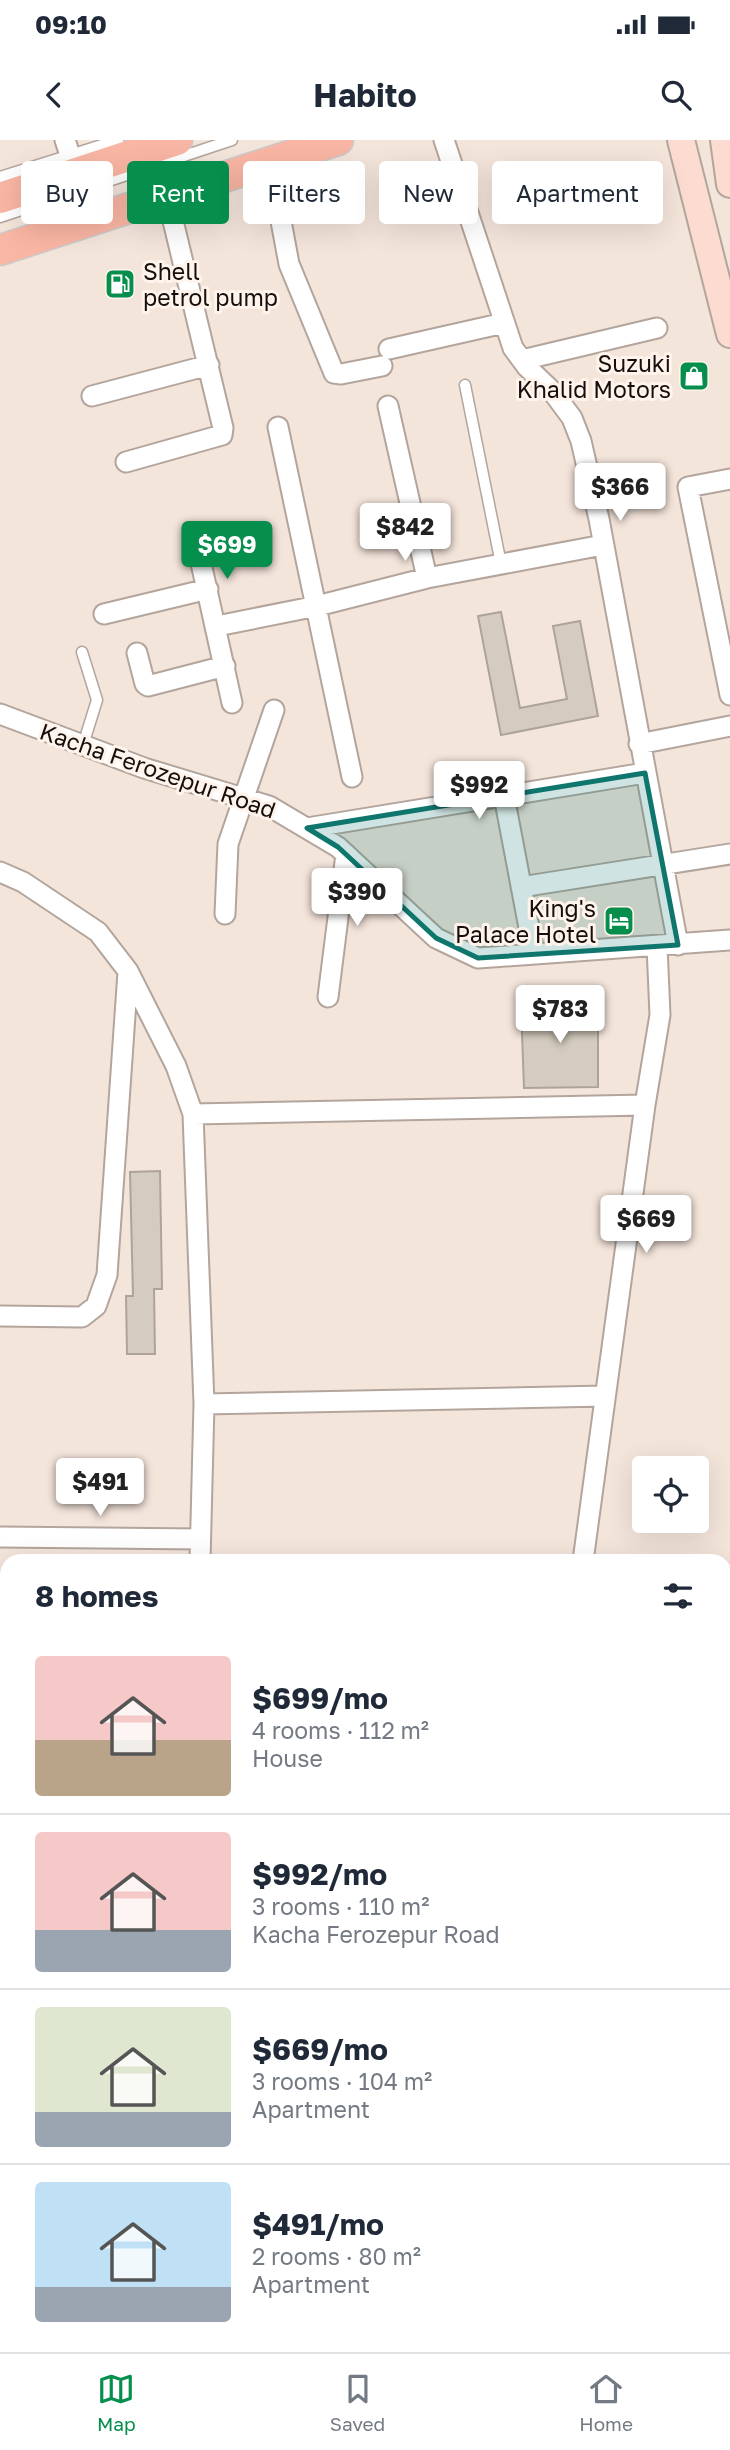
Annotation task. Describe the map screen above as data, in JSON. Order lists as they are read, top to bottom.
{
  "streets": {
    "street": ["Kacha Ferozepur Road"]
  },
  "places": {
    "fuel station": ["Shell petrol pump"],
    "shop": ["Suzuki Khalid Motors"],
    "hotel": ["King's Palace Hotel"]
  },
  "page": {
    "status": "09:10",
    "header": "Habito",
    "chip": [
      "Buy",
      "Rent",
      "Filters",
      "New",
      "Apartment"
    ],
    "price": [
      "$366",
      "$842",
      "$699",
      "$992",
      "$390",
      "$783",
      "$669",
      "$491"
    ],
    "heading": "8 homes",
    "list": [
      {
        "name": "$699/mo",
        "note": "4 rooms · 112 m² · House"
      },
      {
        "name": "$992/mo",
        "note": "3 rooms · 110 m² · Kacha Ferozepur Road"
      },
      {
        "name": "$669/mo",
        "note": "3 rooms · 104 m² · Apartment"
      },
      {
        "name": "$491/mo",
        "note": "2 rooms · 80 m² · Apartment"
      }
    ],
    "tabs": ["Map", "Saved", "Home"]
  }
}
